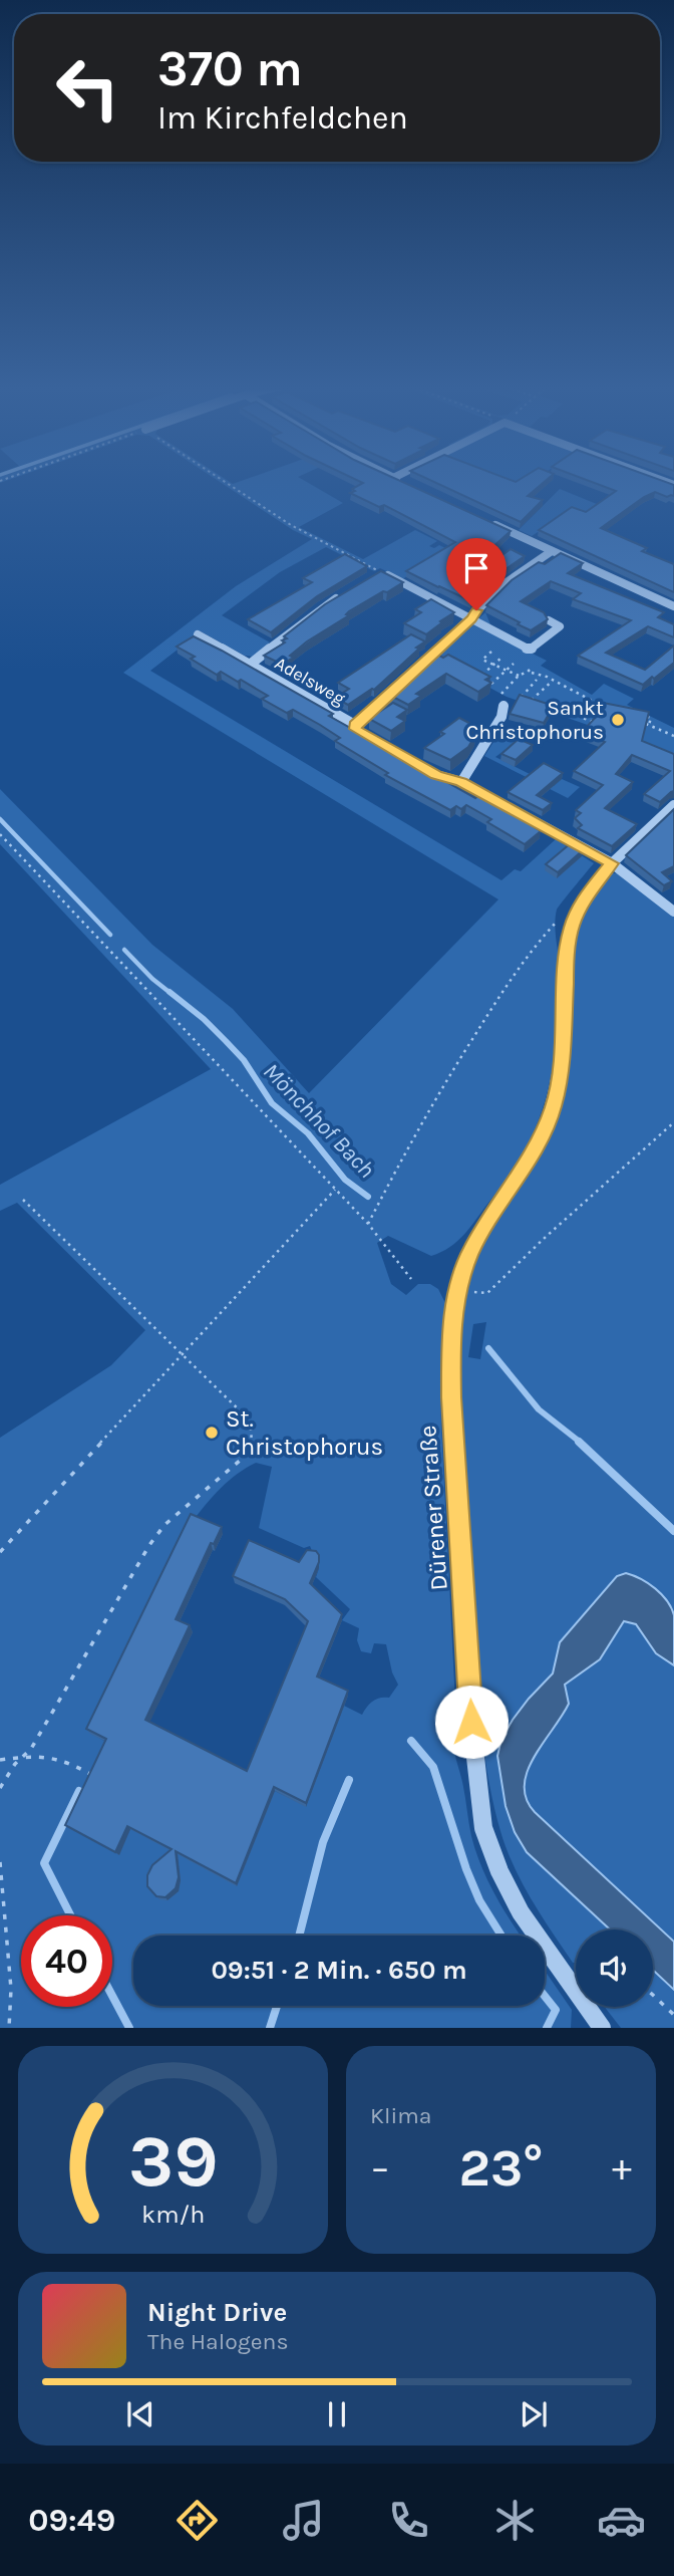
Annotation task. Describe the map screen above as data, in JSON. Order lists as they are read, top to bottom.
{
  "streets": {
    "street": ["Adelsweg", "Dürener Straße"]
  },
  "water": ["Mönchhof Bach"],
  "places": ["Sankt Christophorus", "St. Christophorus"],
  "page": {
    "turn": ["370 m", "Im Kirchfeldchen"],
    "limit": "40",
    "trip": "09:51 · 2 Min. · 650 m",
    "tile": "Klima",
    "heat": ["−", "23°", "+"],
    "song": ["Night Drive", "The Halogens"],
    "tabs": "09:49",
    "gauge": ["39", "km/h"]
  }
}
